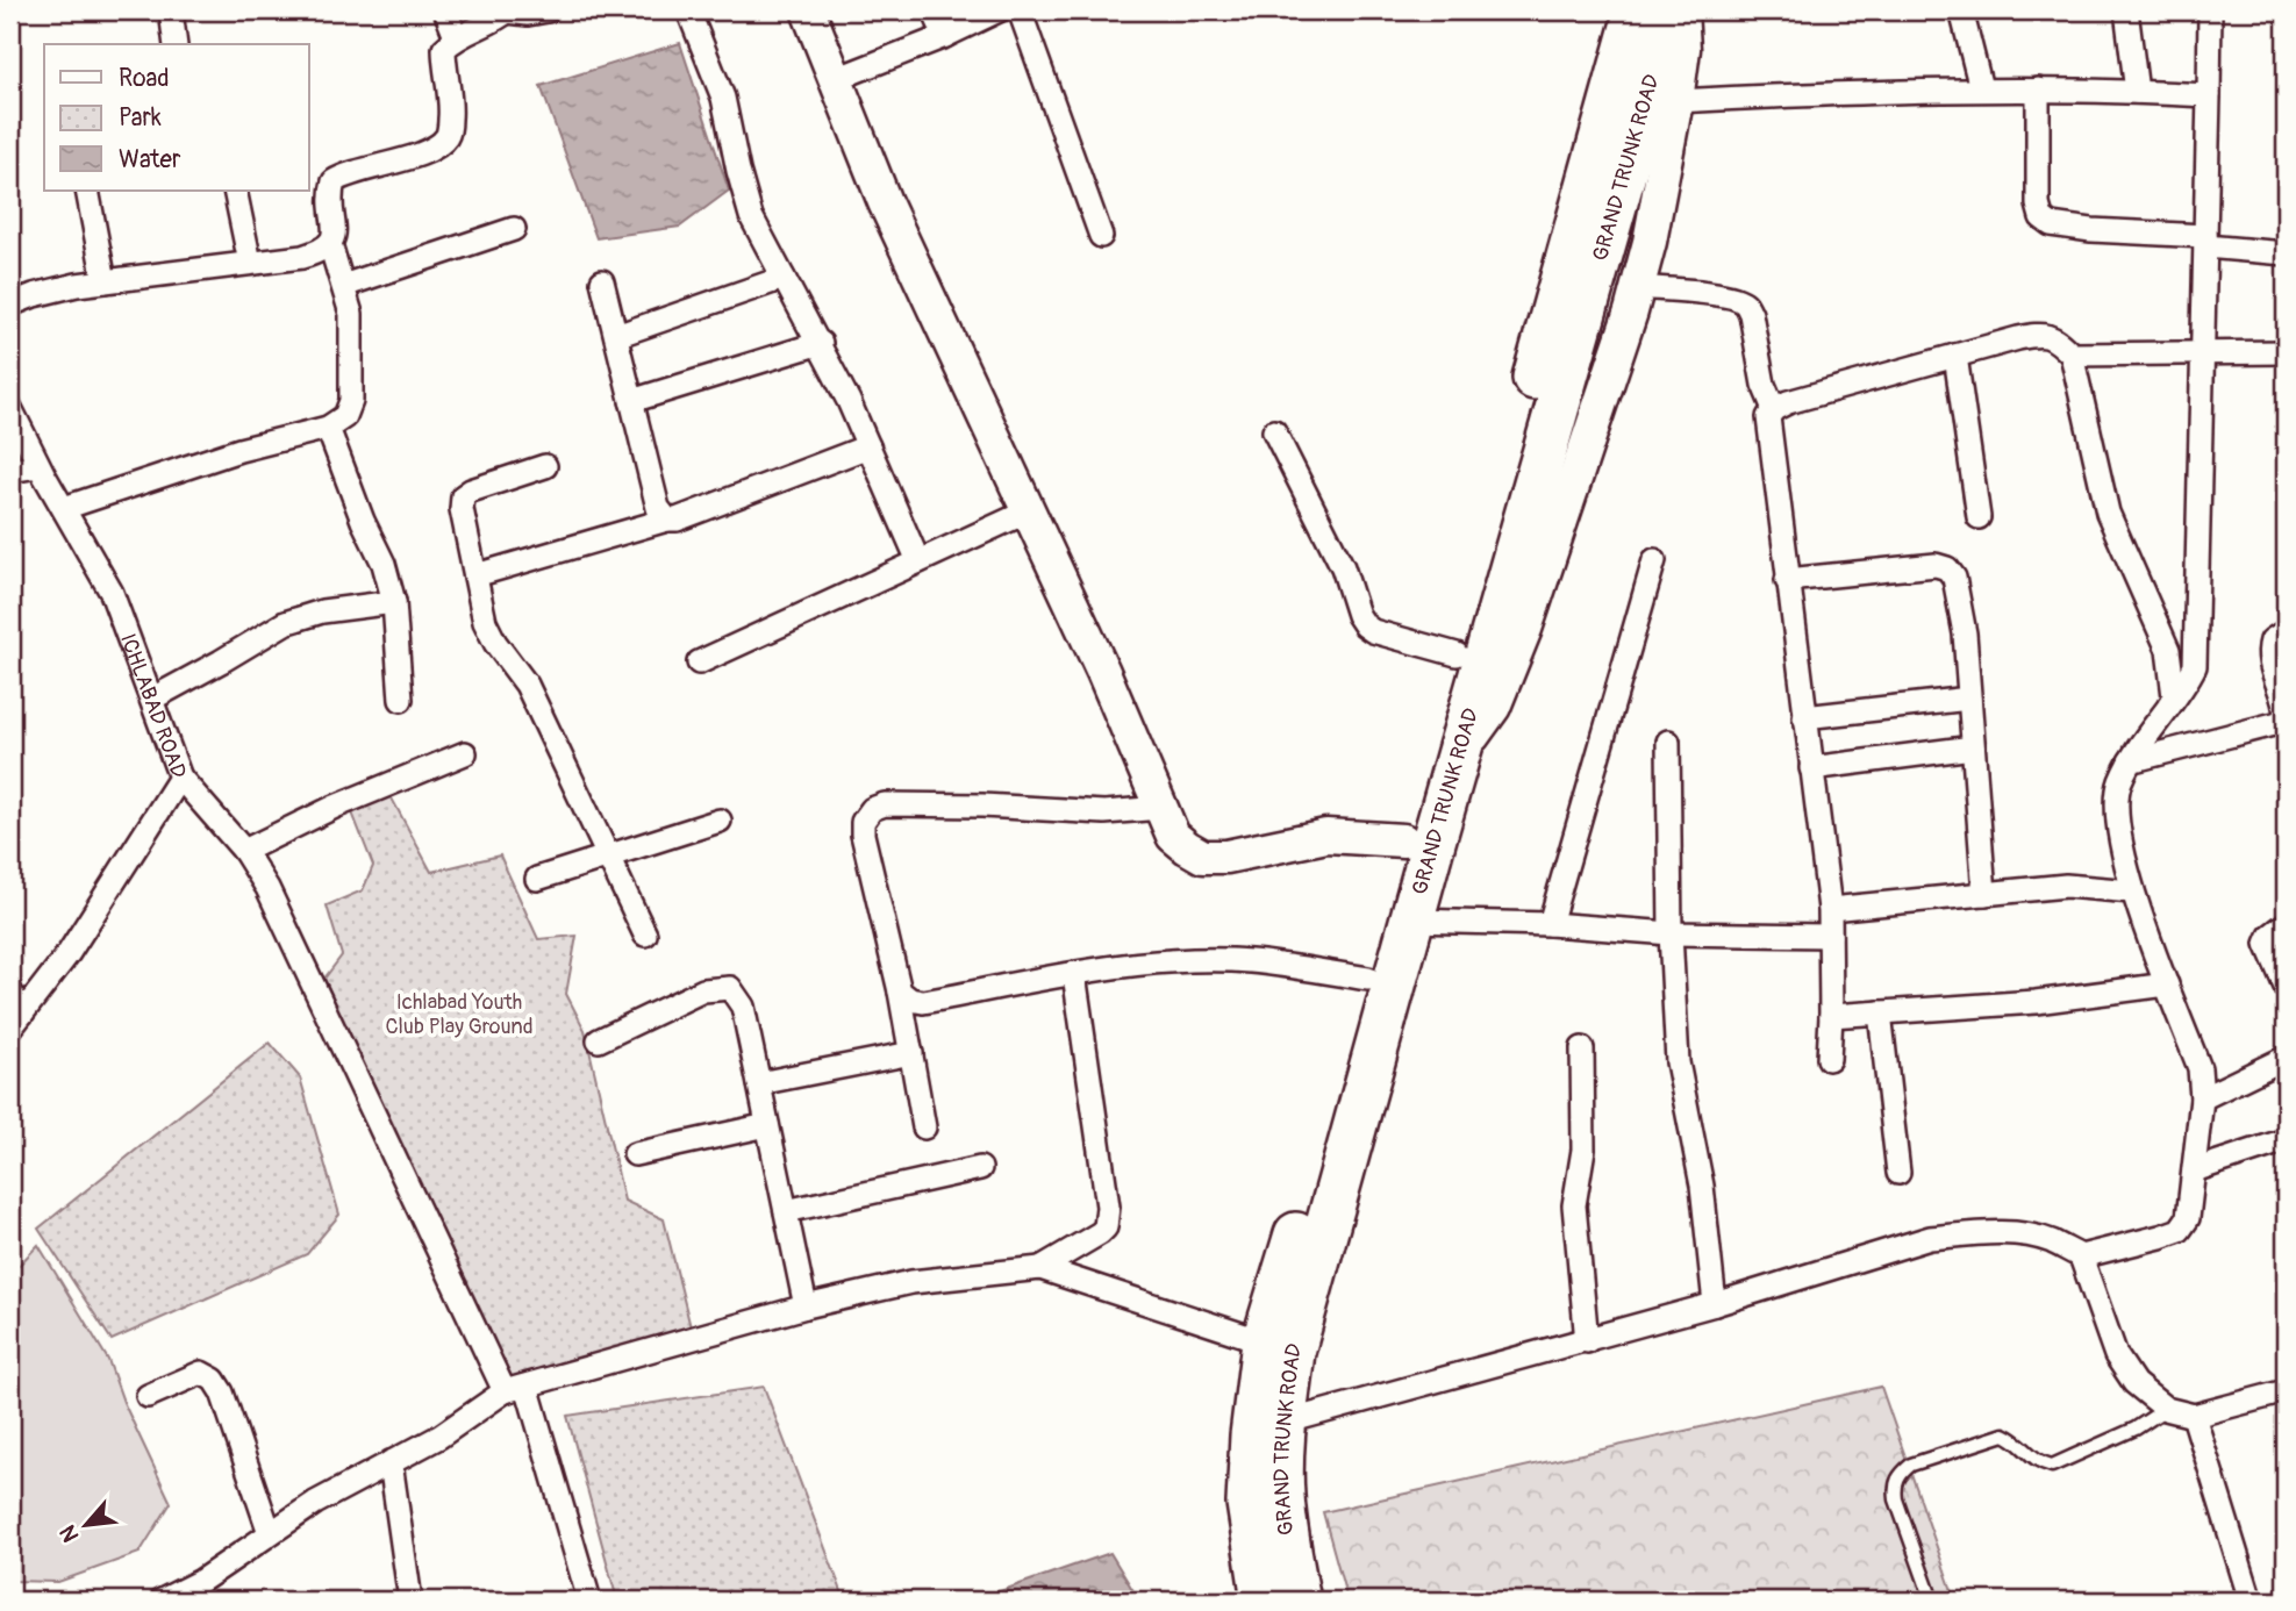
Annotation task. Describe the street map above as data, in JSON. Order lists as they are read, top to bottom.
{
  "streets": {
    "highway": ["GRAND TRUNK ROAD"],
    "street": ["ICHLABAD ROAD"]
  },
  "parks": ["Ichlabad Youth Club Play Ground"],
  "legend": ["Road", "Park", "Water"],
  "north": "bottom left"
}
